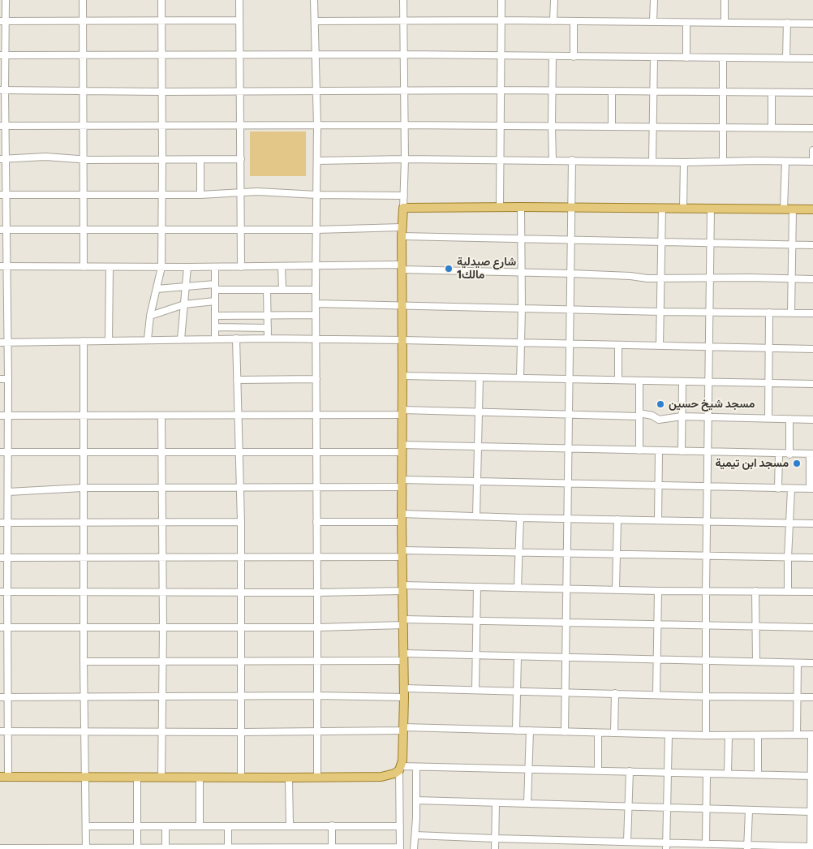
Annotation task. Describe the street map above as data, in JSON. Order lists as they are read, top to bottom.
{
  "places": ["شارع صيدلية مالك1", "مسجد شيخ حسين", "مسجد ابن تيمية"]
}
